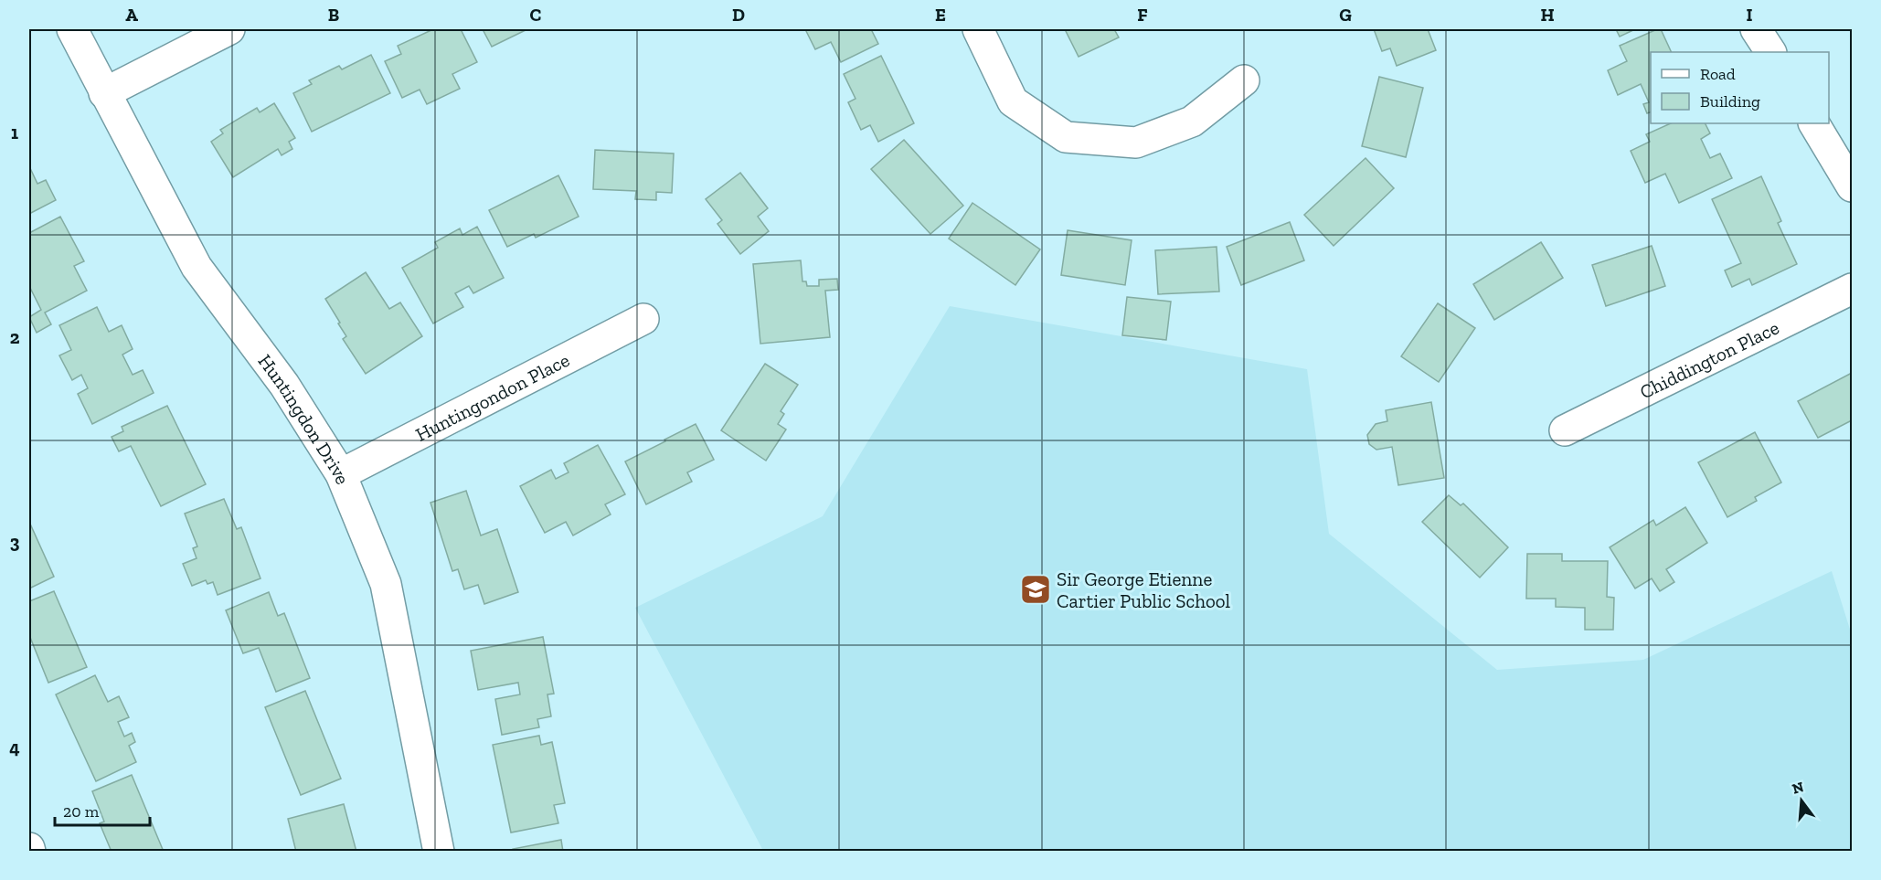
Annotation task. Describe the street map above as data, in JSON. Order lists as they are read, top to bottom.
{
  "streets": {
    "street": ["Chiddington Place", "Huntingondon Place", "Huntingdon Drive"]
  },
  "crossings": [
    ["Huntingondon Place", "Huntingdon Drive"]
  ],
  "places": {
    "school or university": ["Sir George Etienne Cartier Public School"]
  },
  "legend": ["Road", "Building"],
  "scale_bar": "20 m",
  "north": "top",
  "grid": {
    "columns": [
      "A",
      "B",
      "C",
      "D",
      "E",
      "F",
      "G",
      "H",
      "I"
    ],
    "rows": [
      "1",
      "2",
      "3",
      "4"
    ]
  }
}
